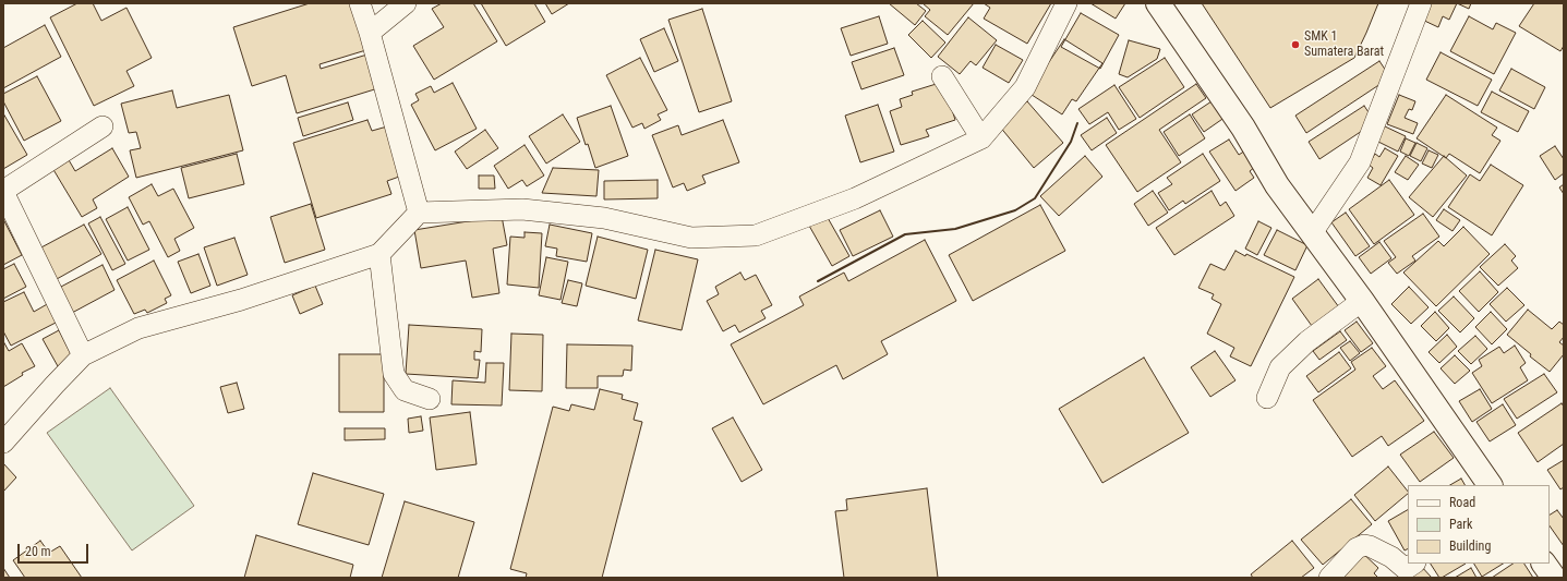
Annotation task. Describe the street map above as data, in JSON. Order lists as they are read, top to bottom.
{
  "places": ["SMK 1 Sumatera Barat"],
  "legend": ["Road", "Park", "Building"],
  "scale_bar": "20 m"
}
